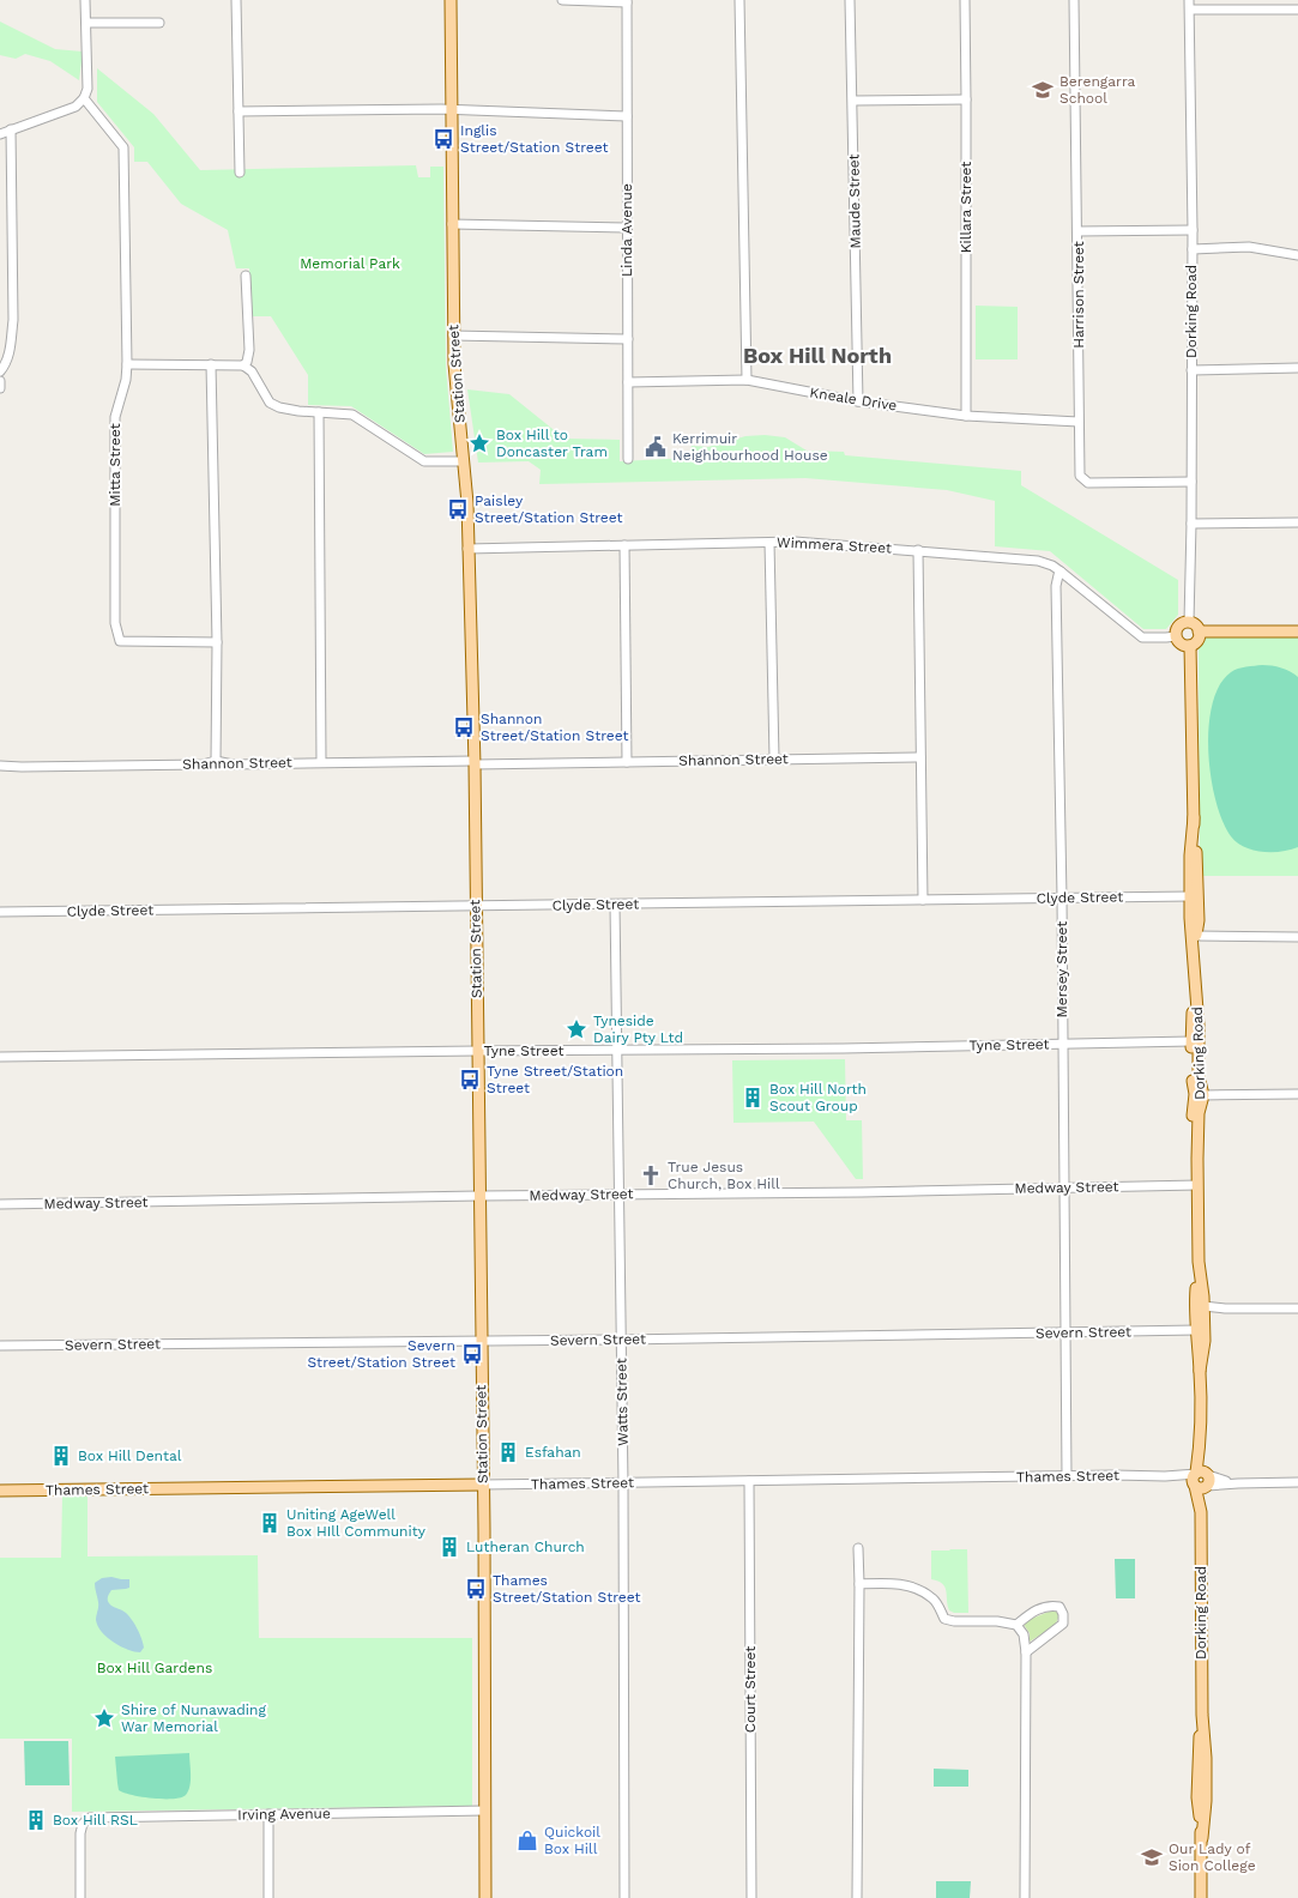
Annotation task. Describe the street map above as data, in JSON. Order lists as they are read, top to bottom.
{
  "streets": {
    "main road": ["Dorking Road", "Station Street", "Thames Street"],
    "street": [
      "Maude Street",
      "Killara Street",
      "Linda Avenue",
      "Harrison Street",
      "Kneale Drive",
      "Mitta Street",
      "Wimmera Street",
      "Shannon Street",
      "Clyde Street",
      "Mersey Street",
      "Tyne Street",
      "Medway Street",
      "Severn Street",
      "Watts Street",
      "Court Street",
      "Irving Avenue"
    ]
  },
  "crossings": [
    ["Maude Street", "Kneale Drive"],
    ["Killara Street", "Kneale Drive"],
    ["Linda Avenue", "Kneale Drive"],
    ["Harrison Street", "Dorking Road"],
    ["Harrison Street", "Kneale Drive"],
    ["Dorking Road", "Wimmera Street"],
    ["Dorking Road", "Clyde Street"],
    ["Dorking Road", "Tyne Street"],
    ["Dorking Road", "Medway Street"],
    ["Dorking Road", "Severn Street"],
    ["Dorking Road", "Thames Street"],
    ["Station Street", "Wimmera Street"],
    ["Station Street", "Shannon Street"],
    ["Station Street", "Clyde Street"],
    ["Station Street", "Tyne Street"],
    ["Station Street", "Medway Street"],
    ["Station Street", "Severn Street"],
    ["Station Street", "Thames Street"],
    ["Station Street", "Irving Avenue"],
    ["Wimmera Street", "Mersey Street"],
    ["Clyde Street", "Mersey Street"],
    ["Clyde Street", "Watts Street"],
    ["Mersey Street", "Tyne Street"],
    ["Mersey Street", "Medway Street"],
    ["Mersey Street", "Severn Street"],
    ["Mersey Street", "Thames Street"],
    ["Tyne Street", "Watts Street"],
    ["Medway Street", "Watts Street"],
    ["Severn Street", "Watts Street"],
    ["Watts Street", "Thames Street"],
    ["Thames Street", "Court Street"]
  ],
  "districts": ["Box Hill North"],
  "parks": ["Memorial Park", "Box Hill Gardens"],
  "places": {
    "school or university": ["Berengarra School", "Our Lady of Sion College"],
    "bus stop": [
      "Inglis Street/Station Street",
      "Paisley Street/Station Street",
      "Shannon Street/Station Street",
      "Tyne Street/Station Street",
      "Severn Street/Station Street",
      "Thames Street/Station Street"
    ],
    "place": ["Box Hill to Doncaster Tram", "Tyneside Dairy Pty Ltd", "Shire of Nunawading War Memorial"],
    "public building": ["Kerrimuir Neighbourhood House"],
    "building": [
      "Box Hill North Scout Group",
      "Esfahan",
      "Box Hill Dental",
      "Uniting AgeWell Box HIll Community",
      "Lutheran Church",
      "Box Hill RSL"
    ],
    "church": ["True Jesus Church, Box Hill"],
    "shop": ["Quickoil Box Hill"]
  }
}
